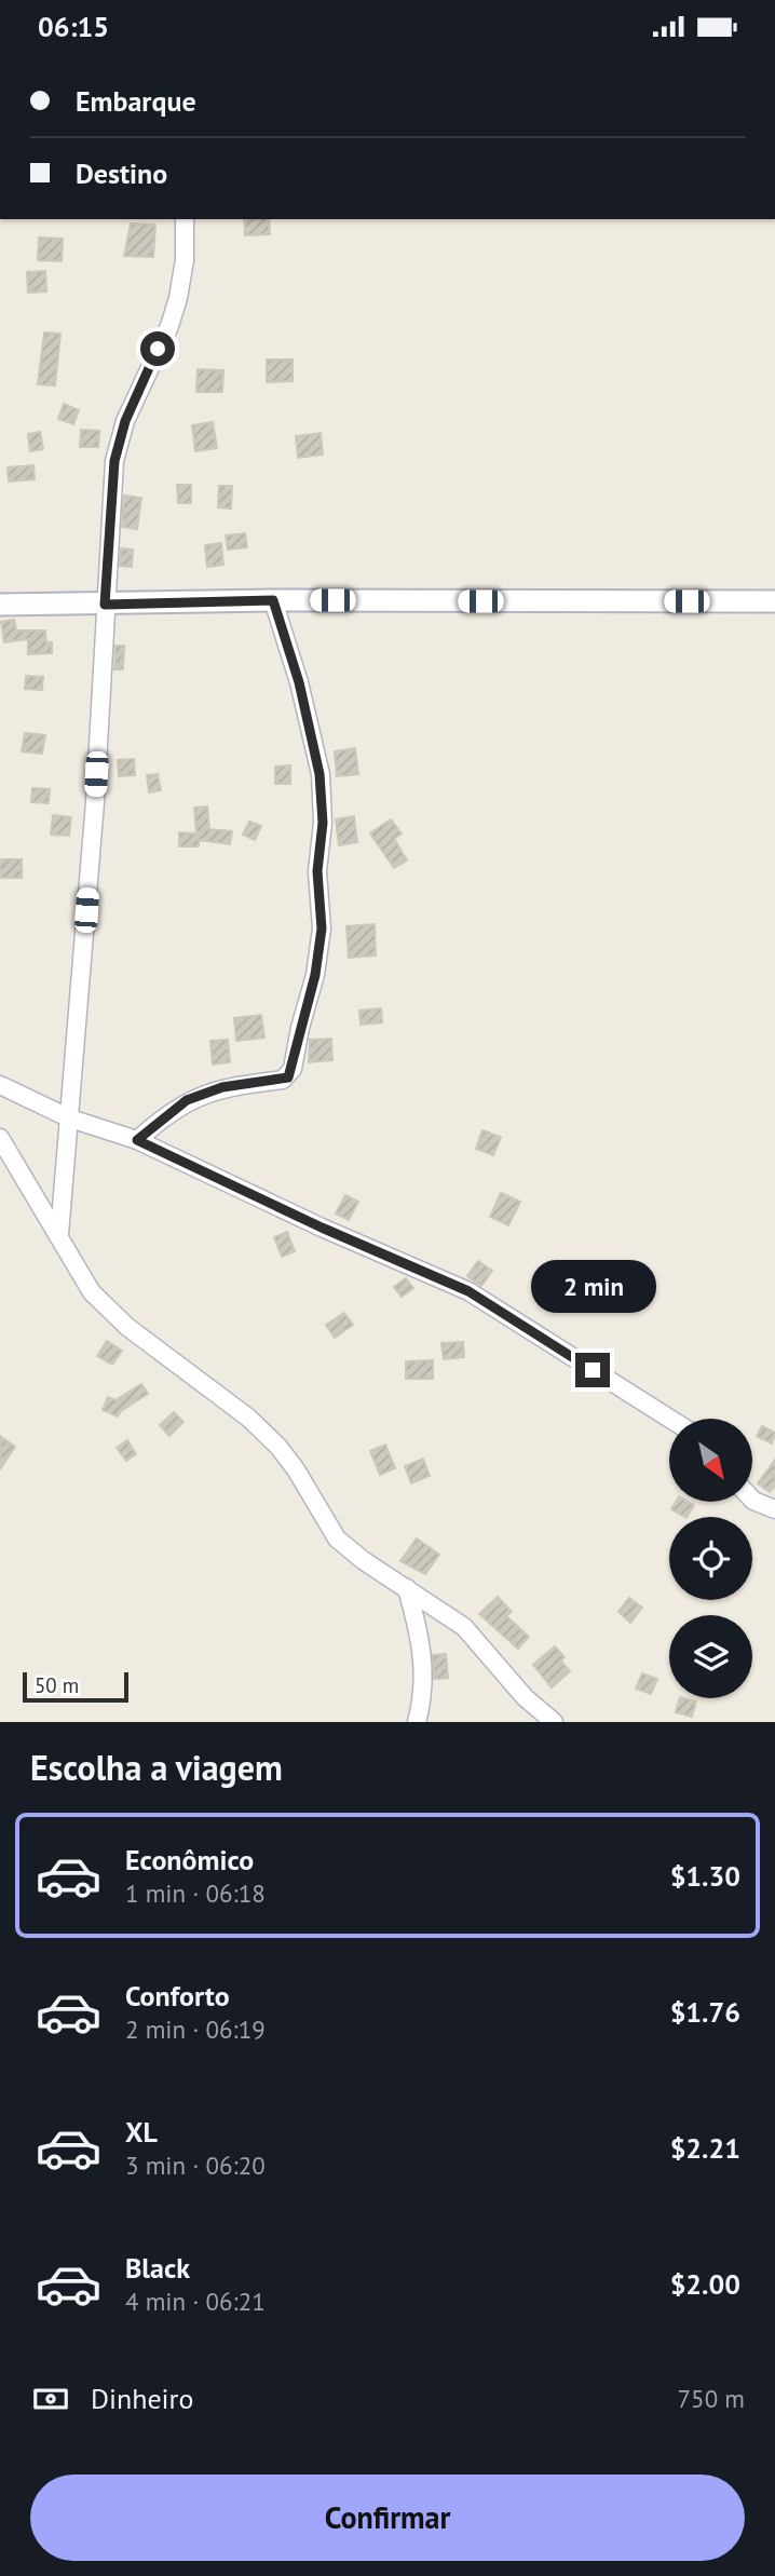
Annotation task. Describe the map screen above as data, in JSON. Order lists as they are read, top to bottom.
{
  "scale_bar": "50 m",
  "north": "bottom right",
  "page": {
    "status": "06:15",
    "banner": ["Embarque", "Destino"],
    "bubble": "2 min",
    "scale": "50 m",
    "heading": "Escolha a viagem",
    "list": [
      {
        "name": "Econômico",
        "note": "1 min · 06:18",
        "value": "$1.30"
      },
      {
        "name": "Conforto",
        "note": "2 min · 06:19",
        "value": "$1.76"
      },
      {
        "name": "XL",
        "note": "3 min · 06:20",
        "value": "$2.21"
      },
      {
        "name": "Black",
        "note": "4 min · 06:21",
        "value": "$2.00"
      }
    ],
    "pay": ["Dinheiro", "750 m"],
    "buttons": "Confirmar"
  }
}
